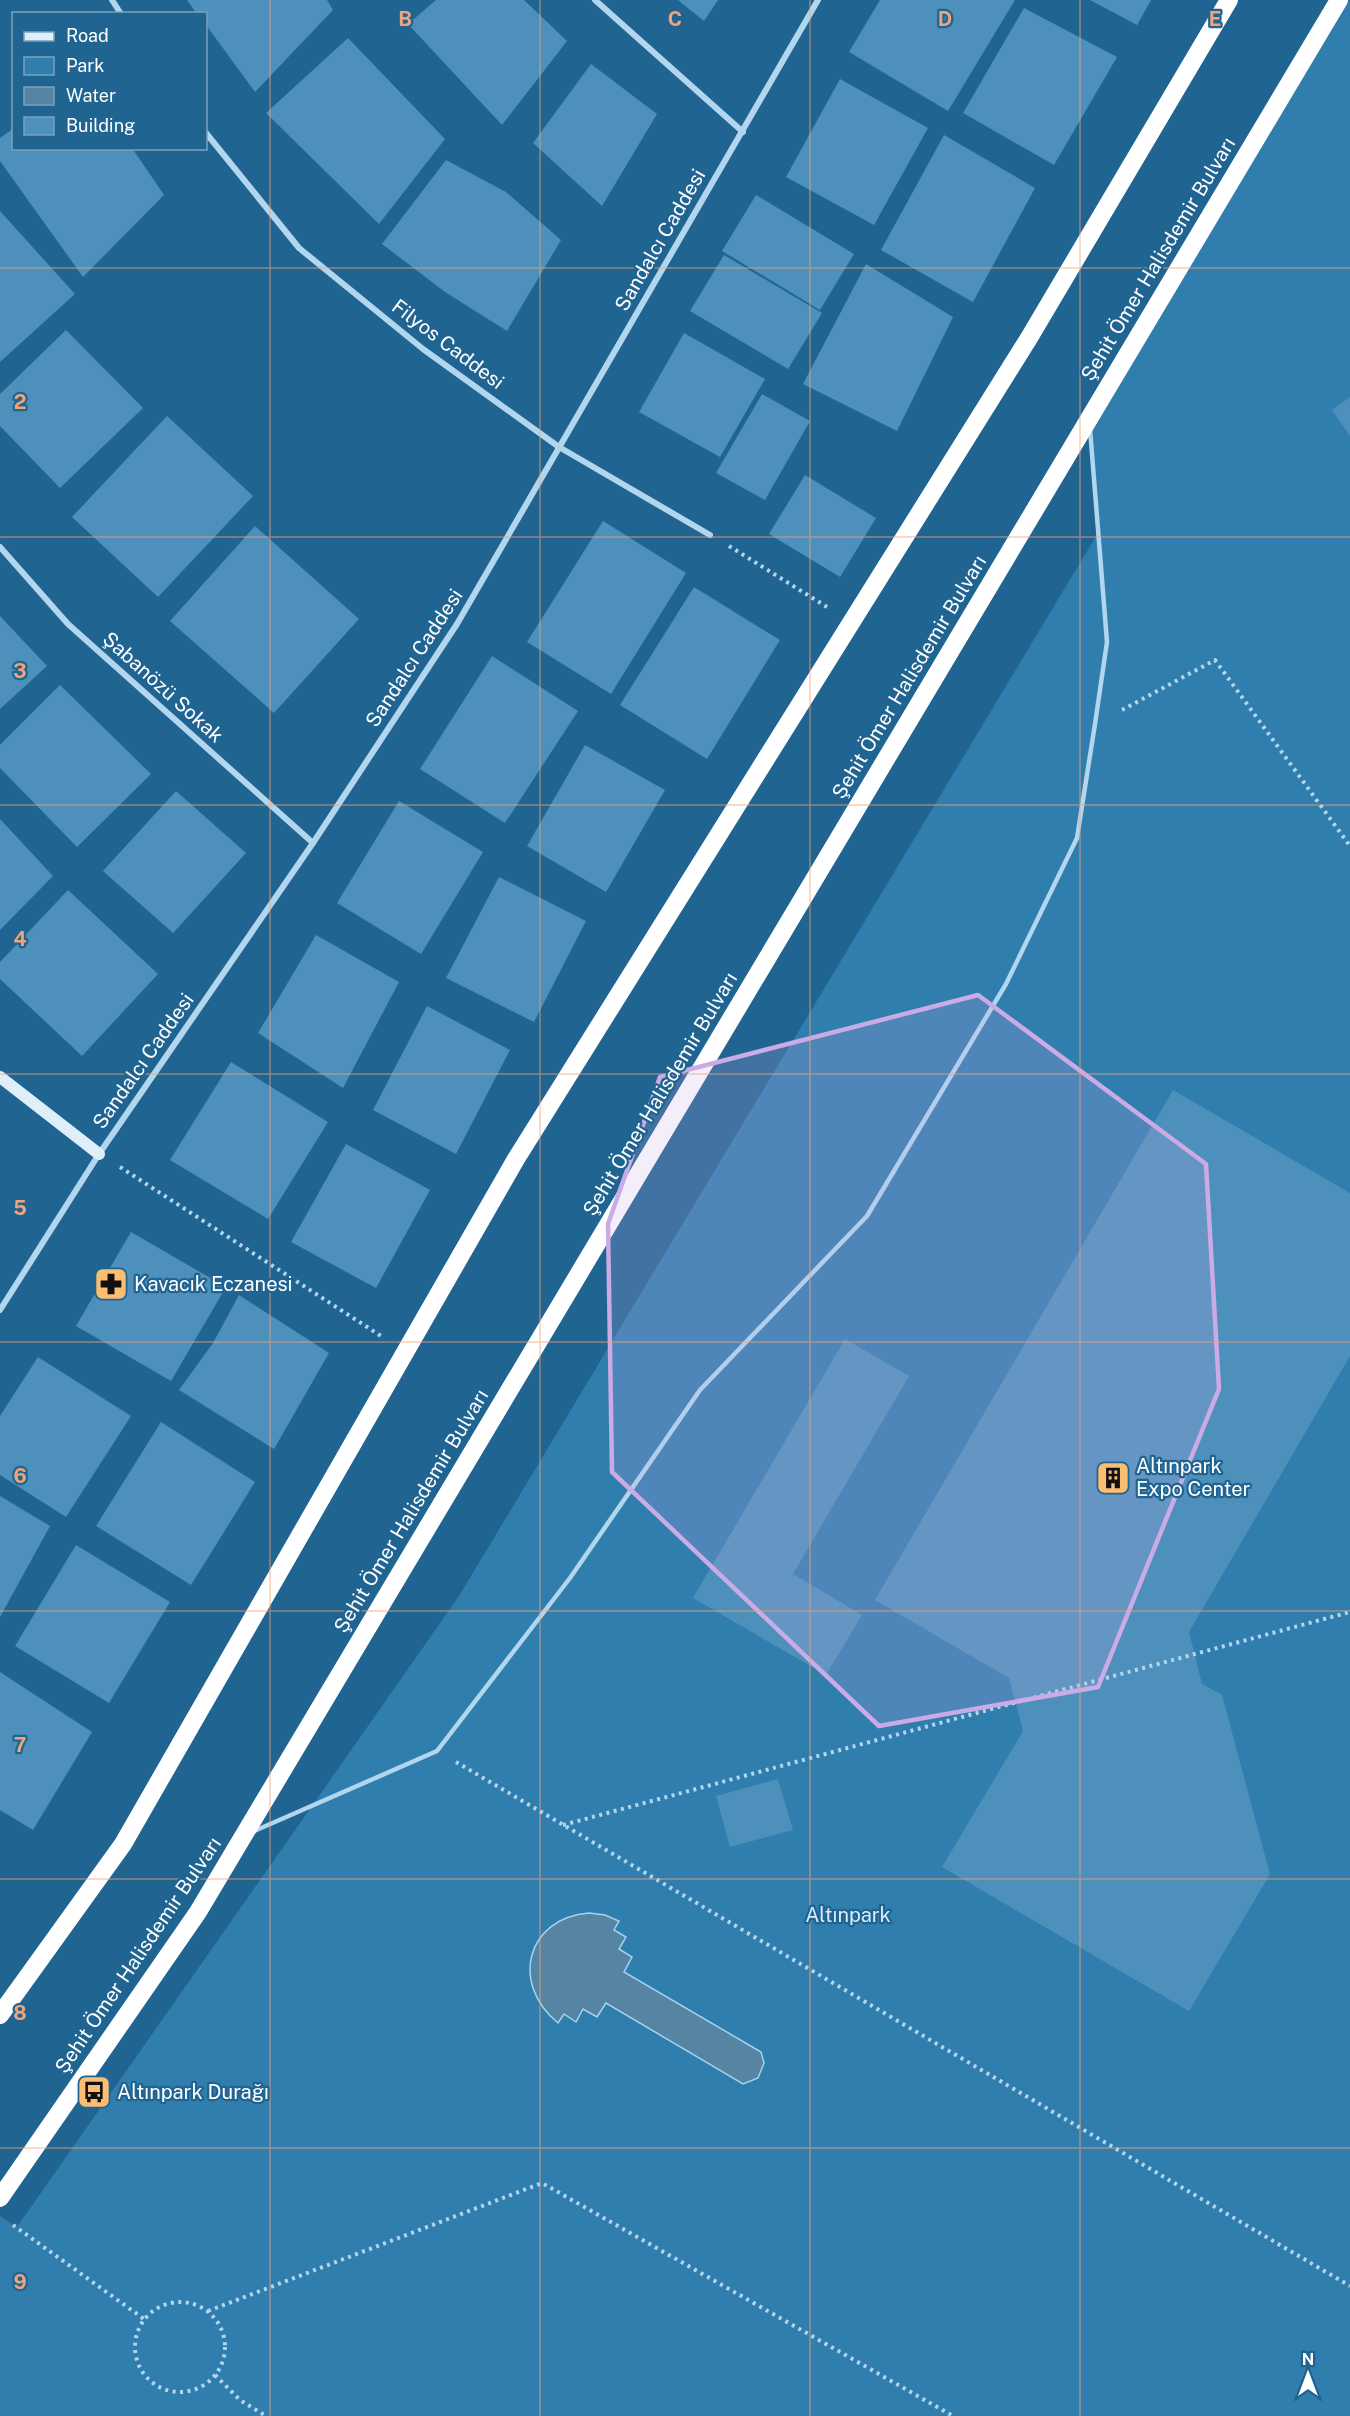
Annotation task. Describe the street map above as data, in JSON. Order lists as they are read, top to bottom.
{
  "streets": {
    "highway": ["Şehit Ömer Halisdemir Bulvarı"],
    "street": ["Sandalcı Caddesi", "Filyos Caddesi", "Şabanözü Sokak"]
  },
  "crossings": [
    ["Sandalcı Caddesi", "Filyos Caddesi"],
    ["Sandalcı Caddesi", "Şabanözü Sokak"]
  ],
  "parks": ["Altınpark"],
  "places": {
    "pharmacy": ["Kavacık Eczanesi"],
    "building": ["Altınpark Expo Center"],
    "bus stop": ["Altınpark Durağı"]
  },
  "legend": [
    "Road",
    "Park",
    "Water",
    "Building"
  ],
  "north": "top",
  "grid": {
    "columns": [
      "B",
      "C",
      "D",
      "E"
    ],
    "rows": [
      "2",
      "3",
      "4",
      "5",
      "6",
      "7",
      "8",
      "9"
    ]
  }
}
